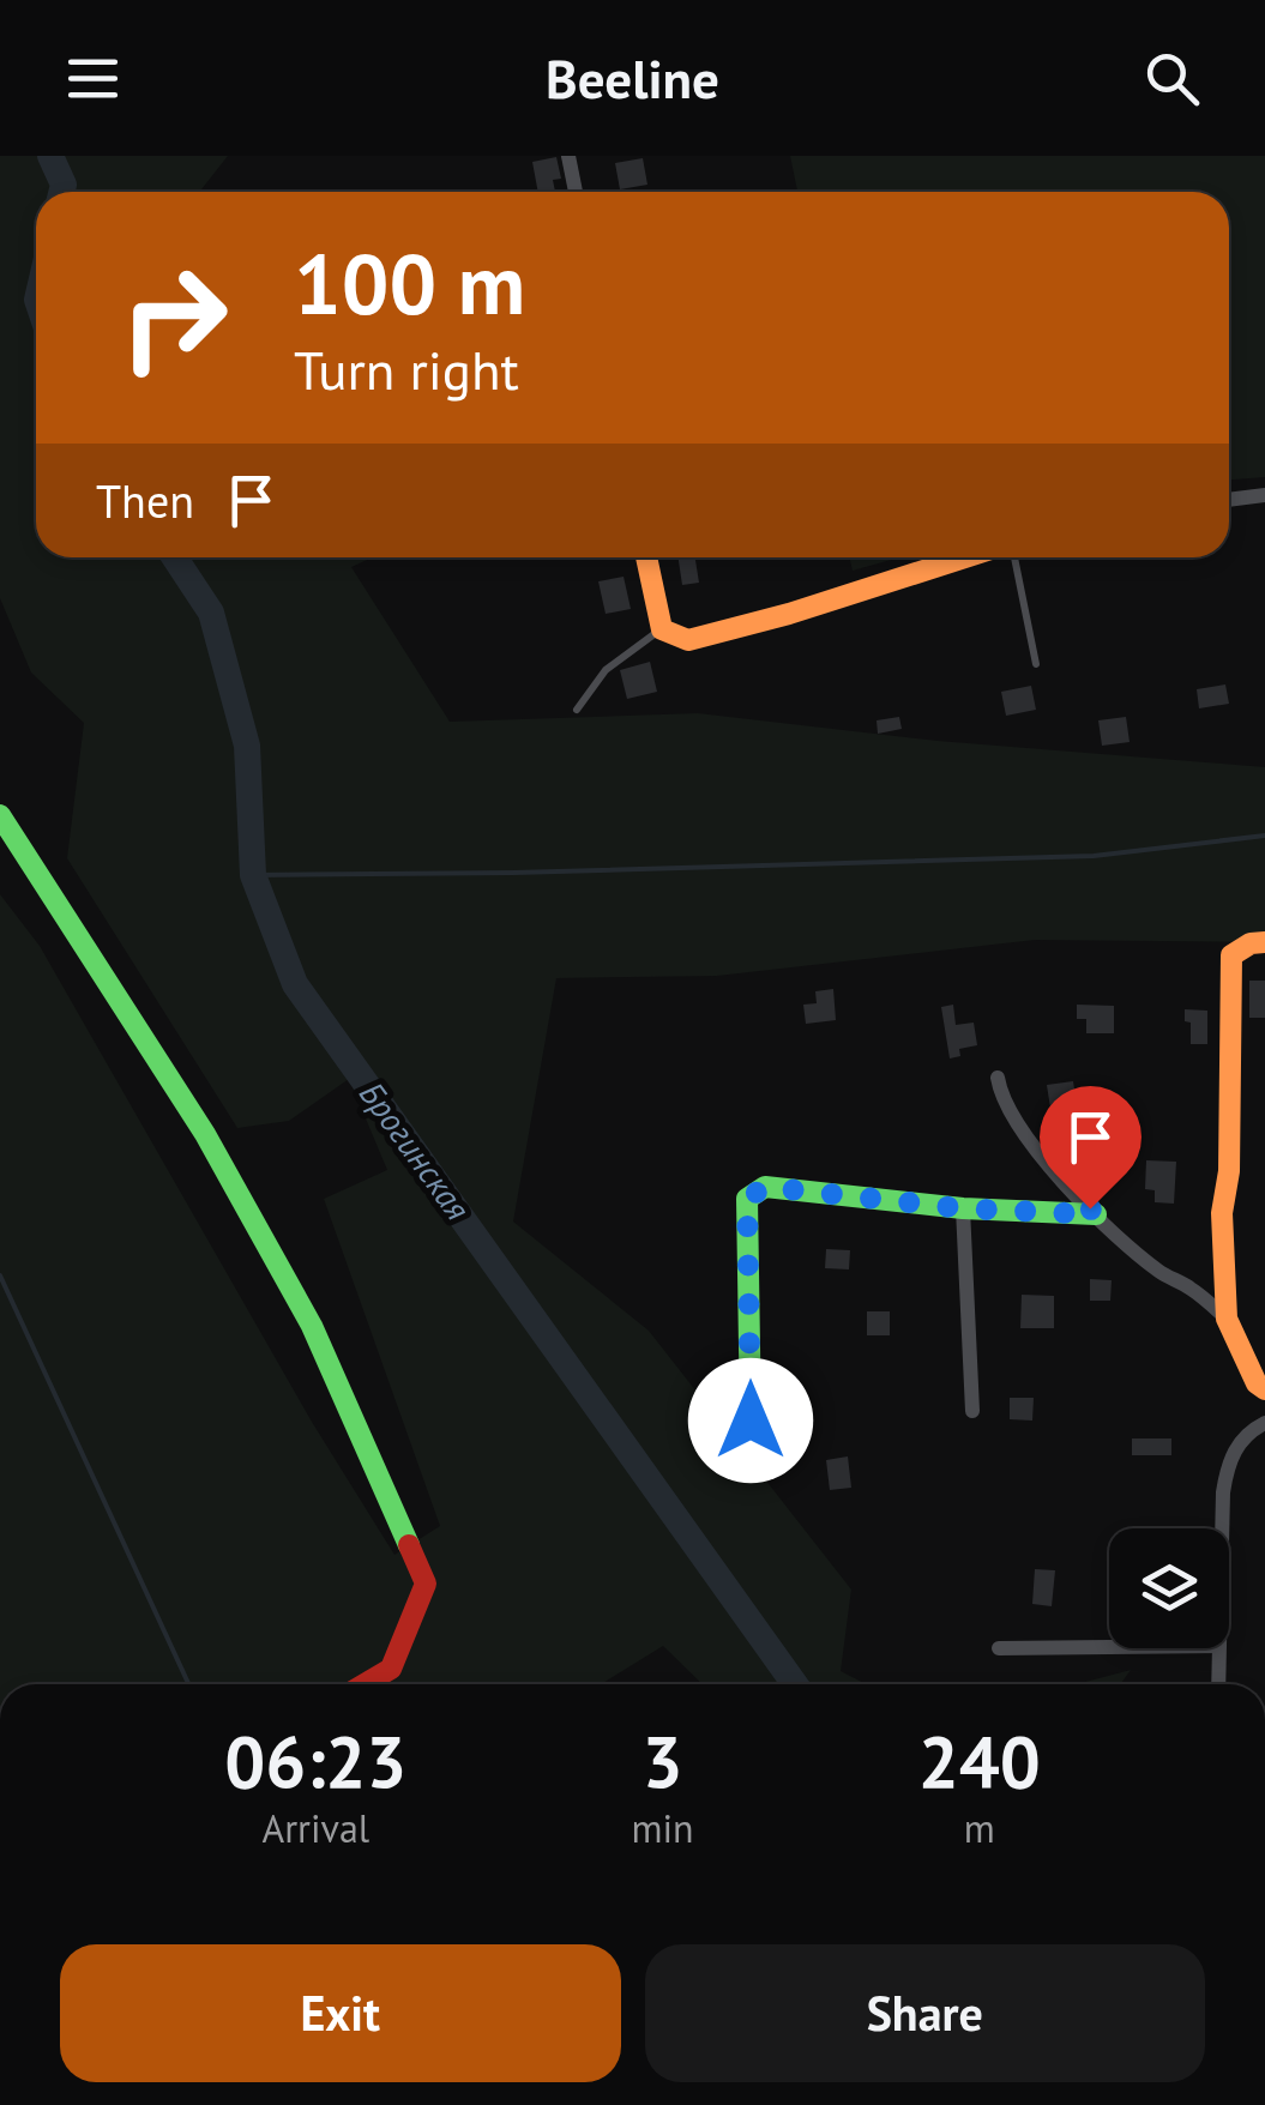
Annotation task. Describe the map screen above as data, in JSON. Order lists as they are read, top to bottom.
{
  "water": ["Брогинская"],
  "page": {
    "header": "Beeline",
    "turn": ["100 m", "Turn right"],
    "then": "Then",
    "eta": [
      "06:23",
      "Arrival",
      "3",
      "min",
      "240",
      "m"
    ],
    "buttons": ["Exit", "Share"]
  }
}
